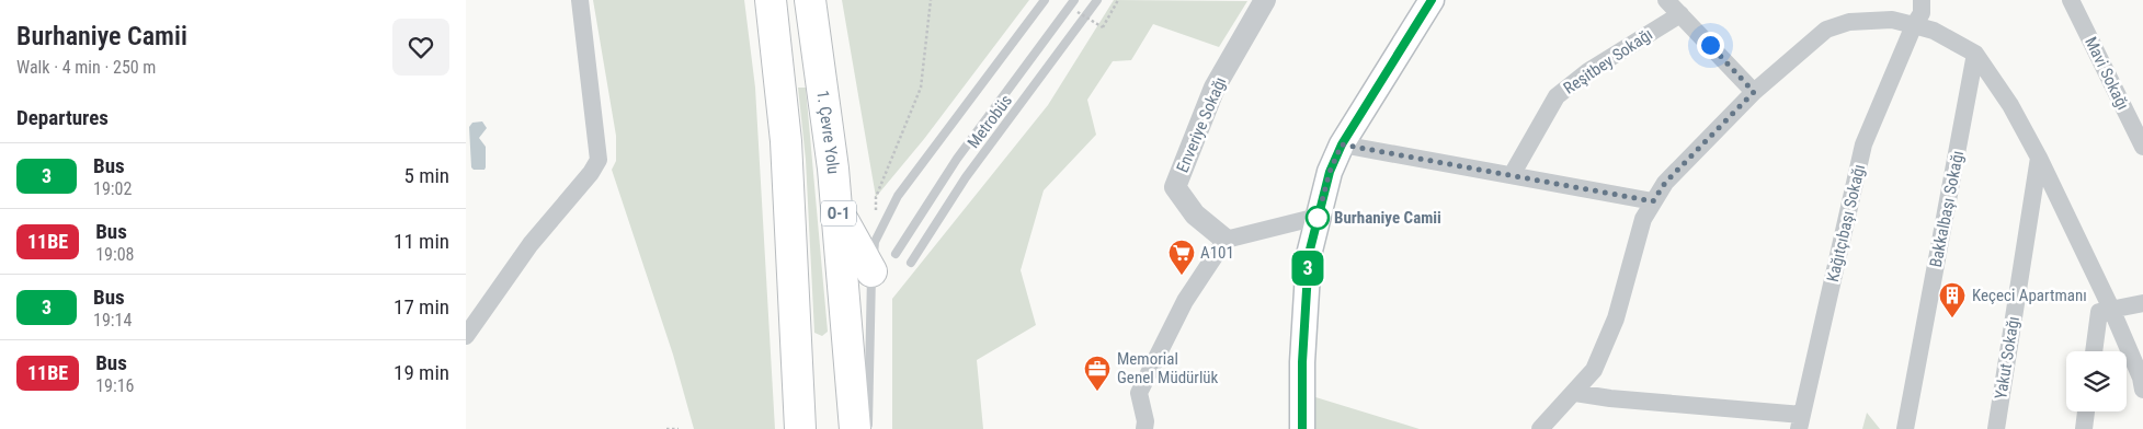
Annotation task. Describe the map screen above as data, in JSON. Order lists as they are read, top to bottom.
{
  "streets": {
    "highway": ["1. Çevre Yolu", "O-1"],
    "street": [
      "Reşitbey Sokağı",
      "Mavi Sokağı",
      "Enveriye Sokağı",
      "Bakkalbaşı Sokağı",
      "Kağıtçıbaşı Sokağı",
      "Yakut Sokağı"
    ],
    "lane": ["Metrobüs"]
  },
  "places": {
    "other": ["Burhaniye Camii"],
    "supermarket": ["A101"],
    "building": ["Keçeci Apartmanı"],
    "office": ["Memorial Genel Müdürlük"]
  },
  "lines": ["bus line 3"],
  "page": {
    "heading": [
      ["Burhaniye Camii", "Walk · 4 min · 250 m"],
      "Departures"
    ],
    "on_map": "3",
    "list": [
      {
        "mark": "3",
        "name": "Bus",
        "note": "19:02",
        "value": "5 min"
      },
      {
        "mark": "11BE",
        "name": "Bus",
        "note": "19:08",
        "value": "11 min"
      },
      {
        "mark": "3",
        "name": "Bus",
        "note": "19:14",
        "value": "17 min"
      },
      {
        "mark": "11BE",
        "name": "Bus",
        "note": "19:16",
        "value": "19 min"
      }
    ]
  }
}
